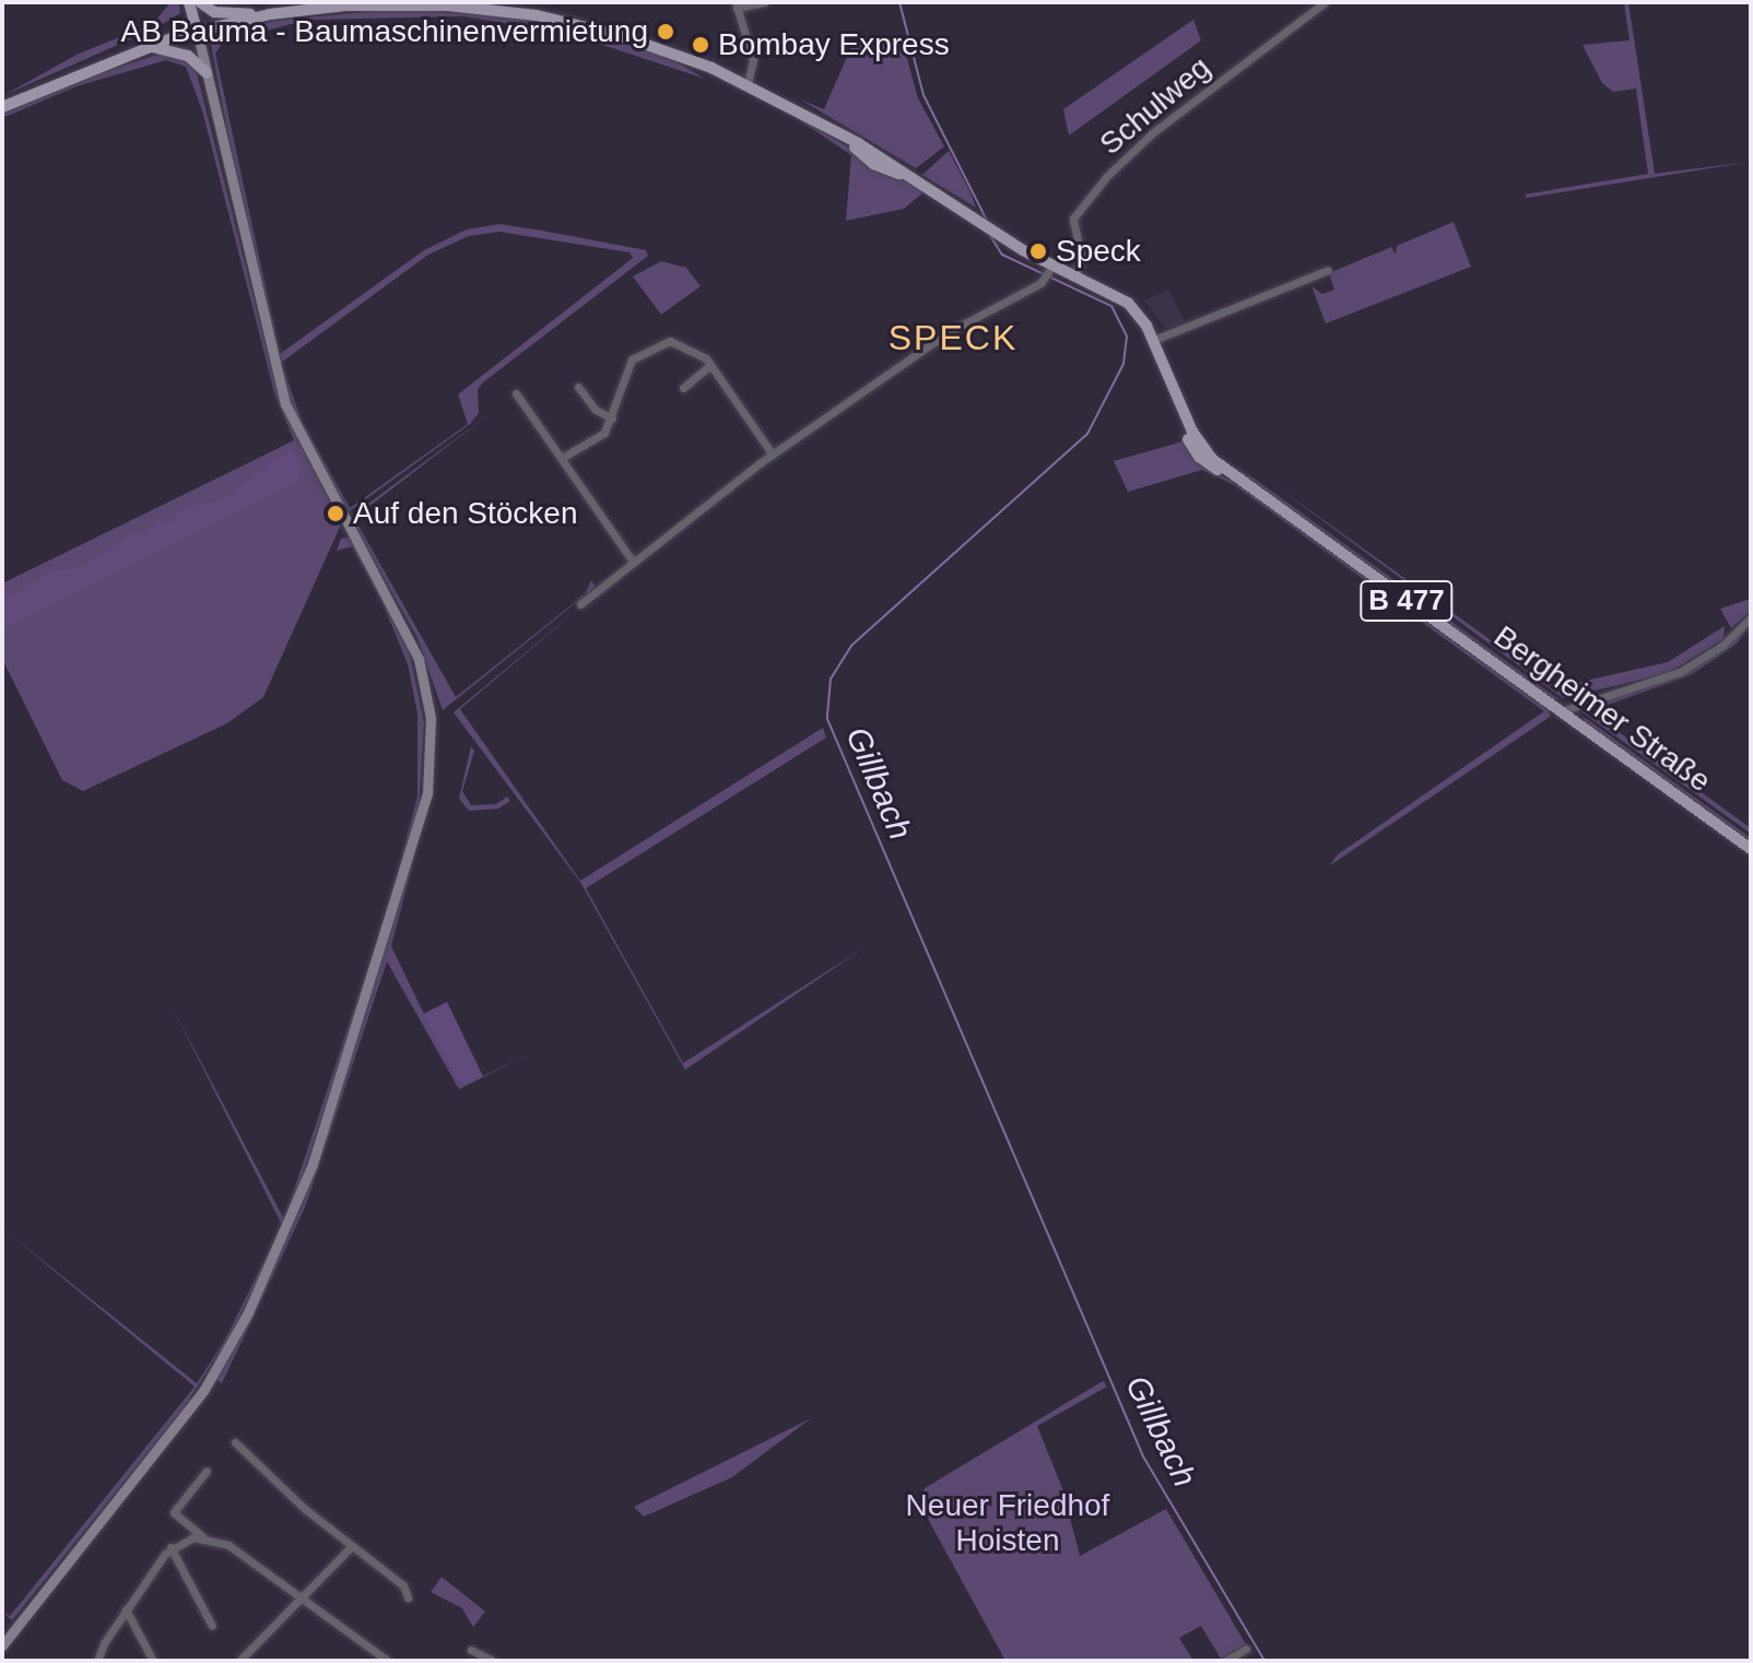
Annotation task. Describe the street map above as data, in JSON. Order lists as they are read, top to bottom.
{
  "streets": {
    "main road": ["B 477", "Bergheimer Straße"],
    "street": ["Schulweg"]
  },
  "crossings": [
    ["Schulweg", "B 477"],
    ["B 477", "Bergheimer Straße"]
  ],
  "districts": ["SPECK"],
  "water": ["Gillbach"],
  "parks": ["Neuer Friedhof Hoisten"],
  "places": [
    "AB Bauma - Baumaschinenvermietung",
    "Bombay Express",
    "Speck",
    "Auf den Stöcken"
  ]
}
